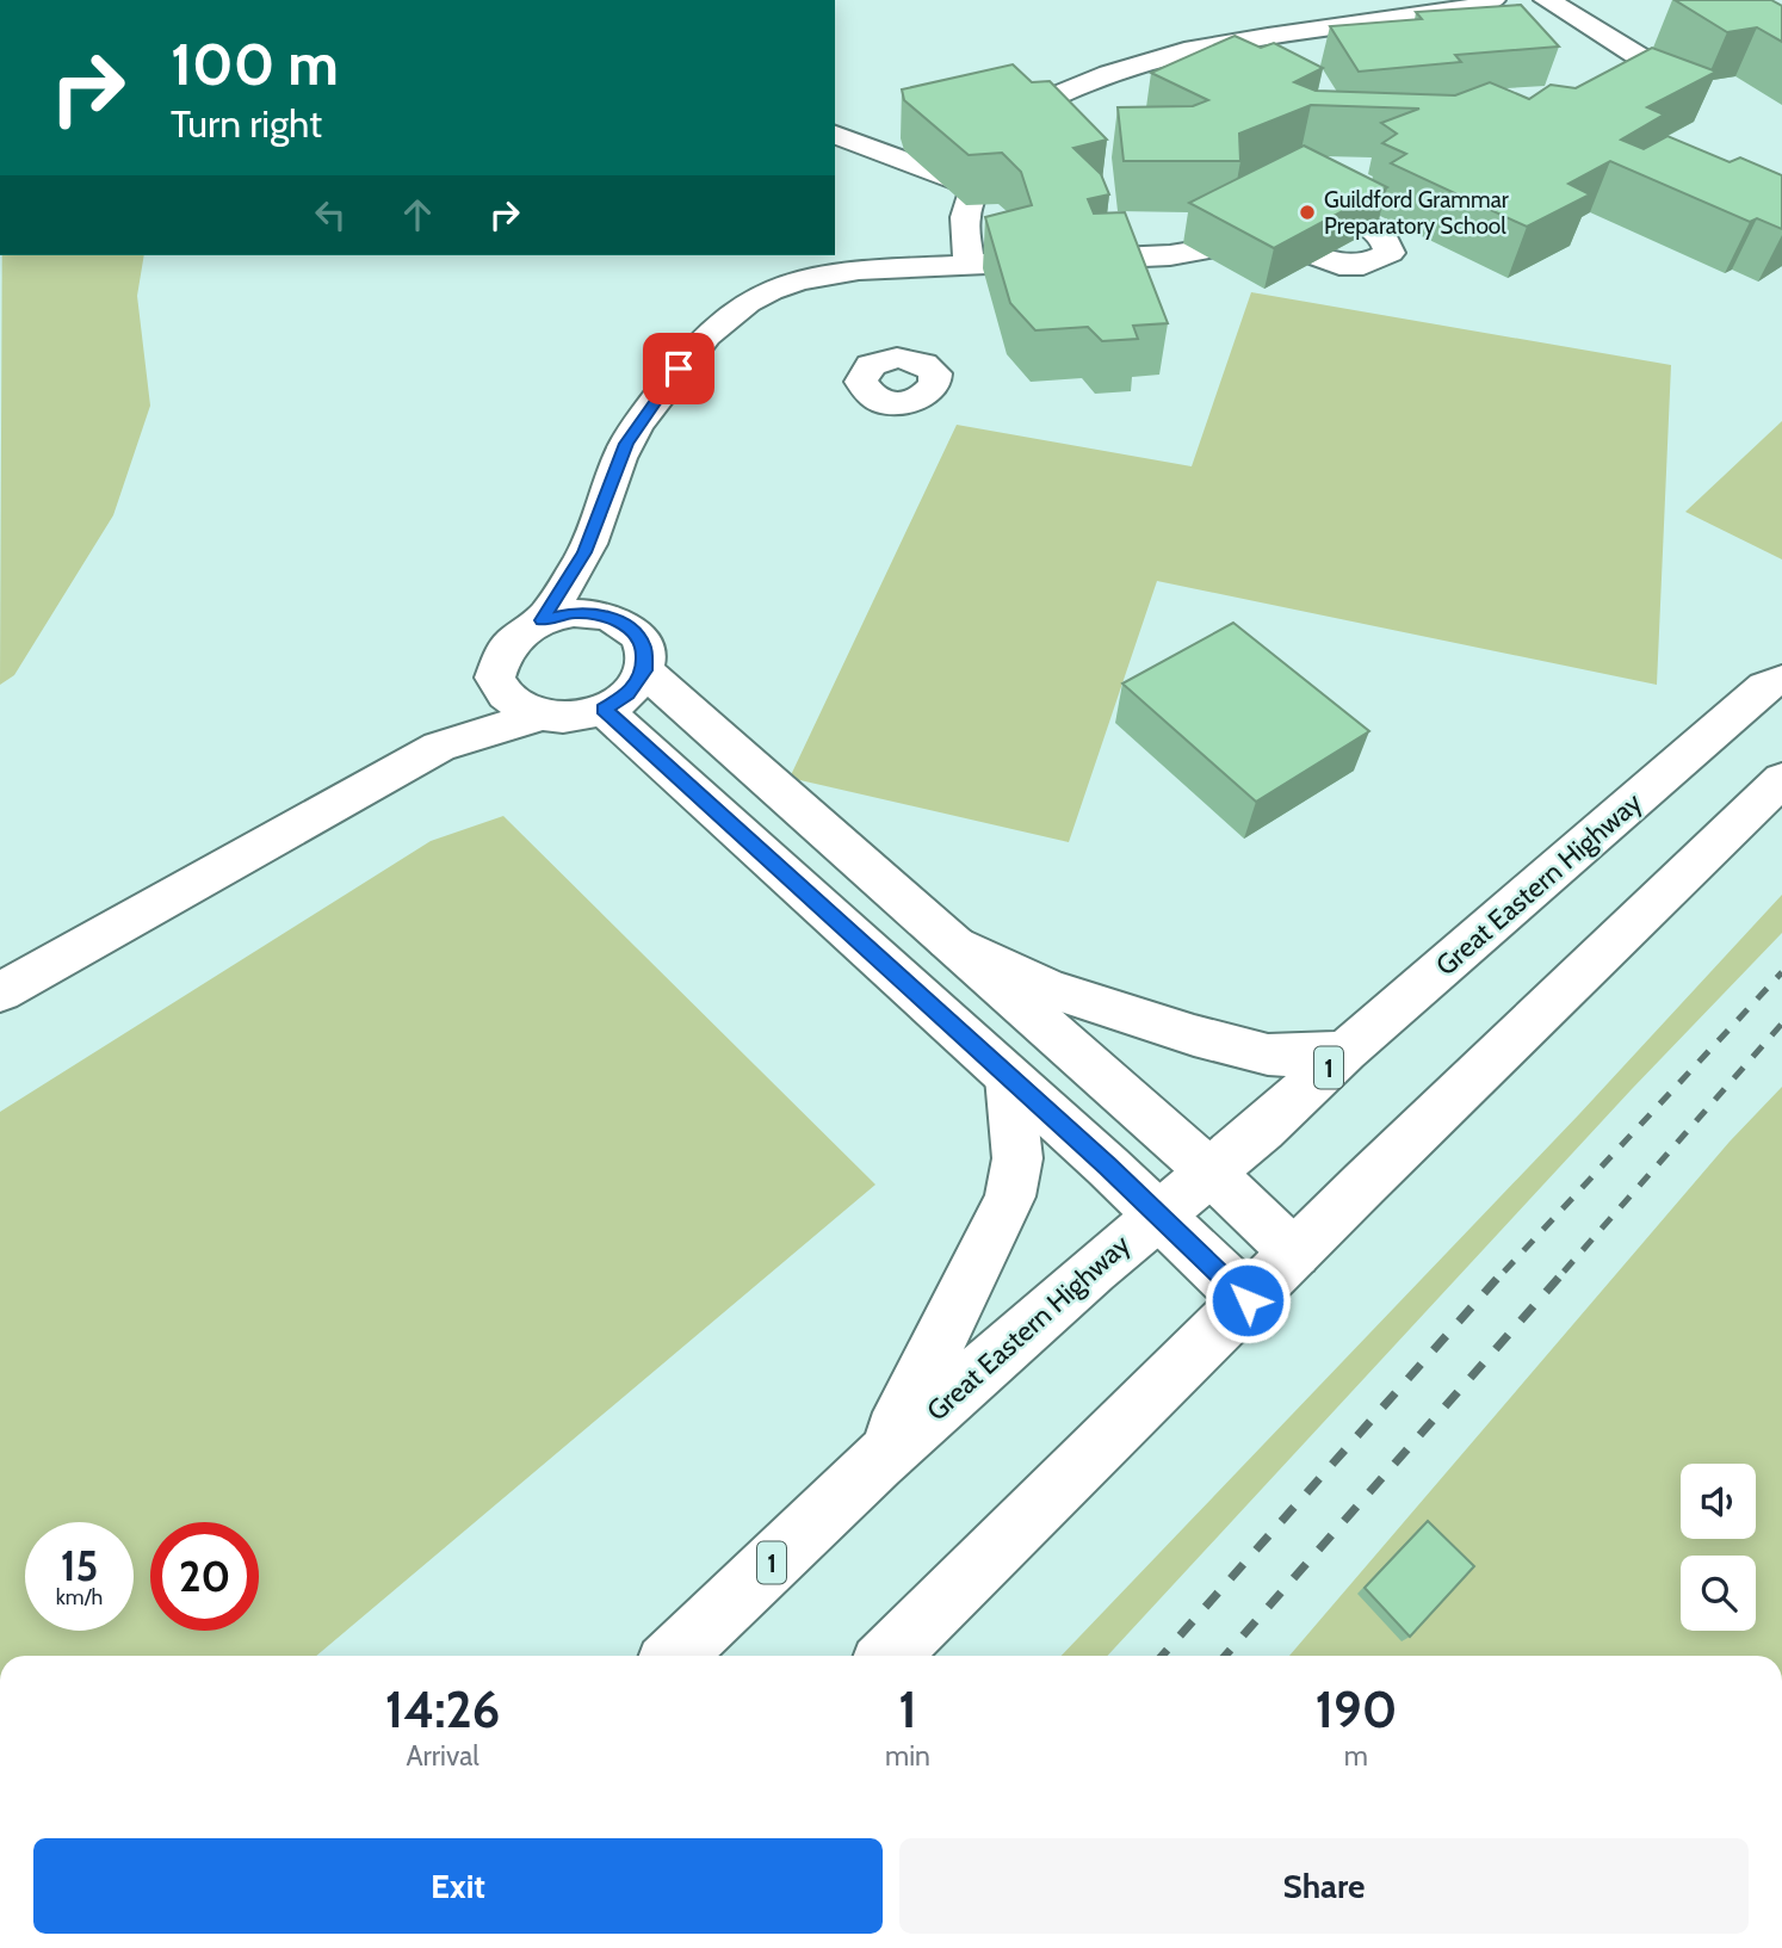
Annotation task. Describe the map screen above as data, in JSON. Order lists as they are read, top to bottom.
{
  "streets": {
    "main road": ["Great Eastern Highway", "1"]
  },
  "places": ["Guildford Grammar Preparatory School"],
  "page": {
    "turn": ["100 m", "Turn right"],
    "speed": "15 km/h",
    "limit": "20",
    "eta": [
      "14:26",
      "Arrival",
      "1",
      "min",
      "190",
      "m"
    ],
    "buttons": ["Exit", "Share"]
  }
}
